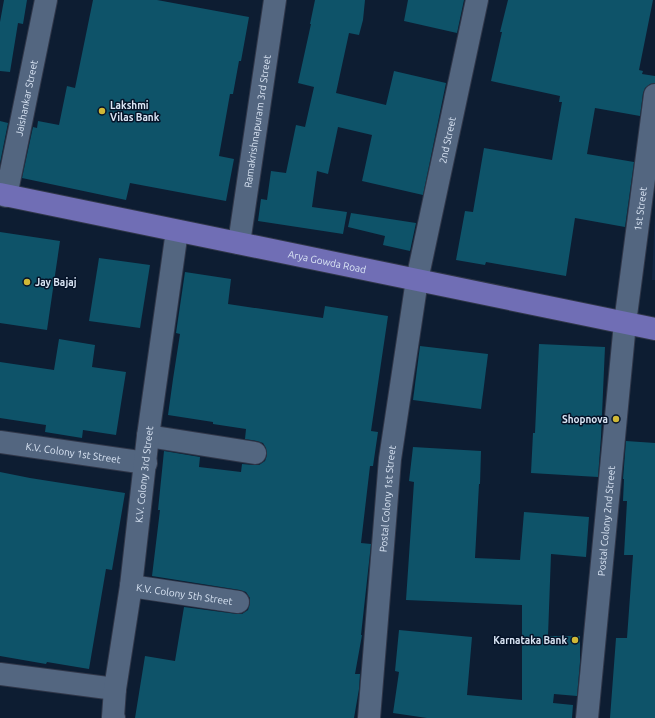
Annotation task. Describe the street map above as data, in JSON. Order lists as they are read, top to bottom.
{
  "streets": {
    "main road": ["Arya Gowda Road"],
    "street": [
      "Jaishankar Street",
      "Ramakrishnapuram 3rd Street",
      "2nd Street",
      "1st Street",
      "K.V. Colony 1st Street",
      "K.V. Colony 3rd Street",
      "Postal Colony 1st Street",
      "Postal Colony 2nd Street",
      "K.V. Colony 5th Street"
    ]
  },
  "crossings": [
    ["Jaishankar Street", "Arya Gowda Road"],
    ["Ramakrishnapuram 3rd Street", "Arya Gowda Road"],
    ["2nd Street", "Arya Gowda Road"],
    ["2nd Street", "Postal Colony 1st Street"],
    ["1st Street", "Arya Gowda Road"],
    ["1st Street", "Postal Colony 2nd Street"],
    ["Arya Gowda Road", "K.V. Colony 3rd Street"],
    ["Arya Gowda Road", "Postal Colony 1st Street"],
    ["Arya Gowda Road", "Postal Colony 2nd Street"],
    ["K.V. Colony 1st Street", "K.V. Colony 3rd Street"],
    ["K.V. Colony 3rd Street", "K.V. Colony 5th Street"]
  ],
  "places": [
    "Lakshmi Vilas Bank",
    "Jay Bajaj",
    "Shopnova",
    "Karnataka Bank"
  ]
}
